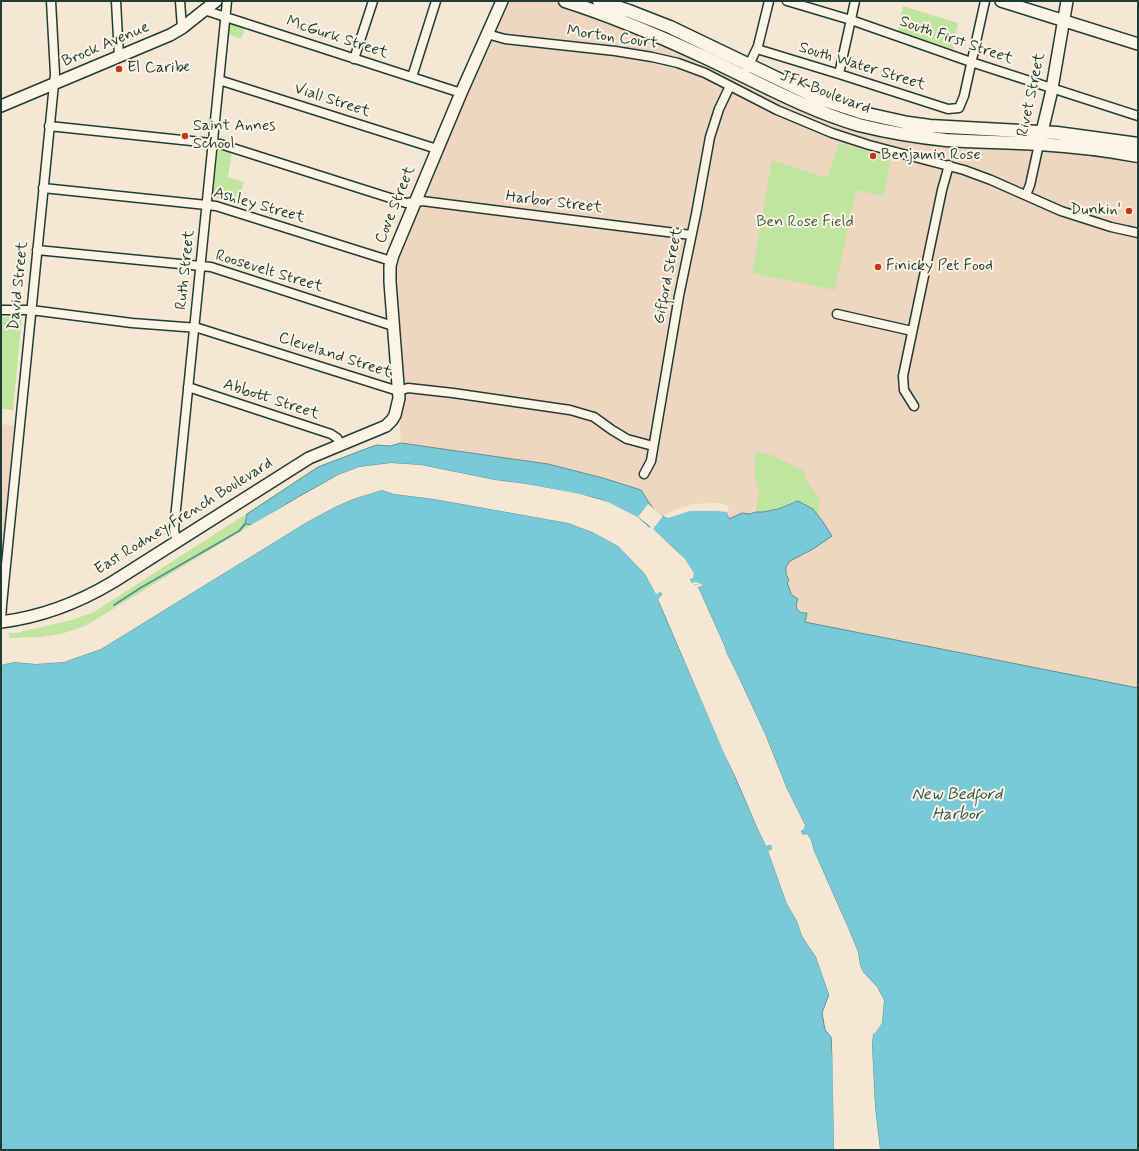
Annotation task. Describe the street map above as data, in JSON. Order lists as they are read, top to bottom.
{
  "streets": {
    "main road": [
      "Brock Avenue",
      "JFK Boulevard",
      "Rivet Street",
      "Cove Street",
      "East Rodney French Boulevard"
    ],
    "street": [
      "McGurk Street",
      "Morton Court",
      "South First Street",
      "South Water Street",
      "Viall Street",
      "Harbor Street",
      "Ashley Street",
      "Ruth Street",
      "Roosevelt Street",
      "Gifford Street",
      "David Street",
      "Cleveland Street",
      "Abbott Street"
    ]
  },
  "crossings": [
    ["McGurk Street", "Brock Avenue"],
    ["McGurk Street", "Cove Street"],
    ["McGurk Street", "Ruth Street"],
    ["Morton Court", "Rivet Street"],
    ["Morton Court", "Cove Street"],
    ["Morton Court", "Gifford Street"],
    ["South First Street", "South Water Street"],
    ["South First Street", "Rivet Street"],
    ["Brock Avenue", "David Street"],
    ["JFK Boulevard", "Rivet Street"],
    ["Viall Street", "Cove Street"],
    ["Viall Street", "Ruth Street"],
    ["Harbor Street", "Cove Street"],
    ["Harbor Street", "Ruth Street"],
    ["Harbor Street", "Gifford Street"],
    ["Harbor Street", "David Street"],
    ["Cove Street", "Ashley Street"],
    ["Cove Street", "Roosevelt Street"],
    ["Cove Street", "Cleveland Street"],
    ["Cove Street", "East Rodney French Boulevard"],
    ["Ashley Street", "Ruth Street"],
    ["Ashley Street", "David Street"],
    ["Ruth Street", "Roosevelt Street"],
    ["Ruth Street", "Cleveland Street"],
    ["Ruth Street", "Abbott Street"],
    ["Ruth Street", "East Rodney French Boulevard"],
    ["Roosevelt Street", "David Street"],
    ["Gifford Street", "Cleveland Street"],
    ["David Street", "Cleveland Street"],
    ["David Street", "East Rodney French Boulevard"],
    ["Abbott Street", "East Rodney French Boulevard"]
  ],
  "water": ["New Bedford Harbor"],
  "parks": ["Ben Rose Field"],
  "places": [
    "El Caribe",
    "Saint Annes School",
    "Benjamin Rose",
    "Dunkin'",
    "Finicky Pet Food"
  ]
}
